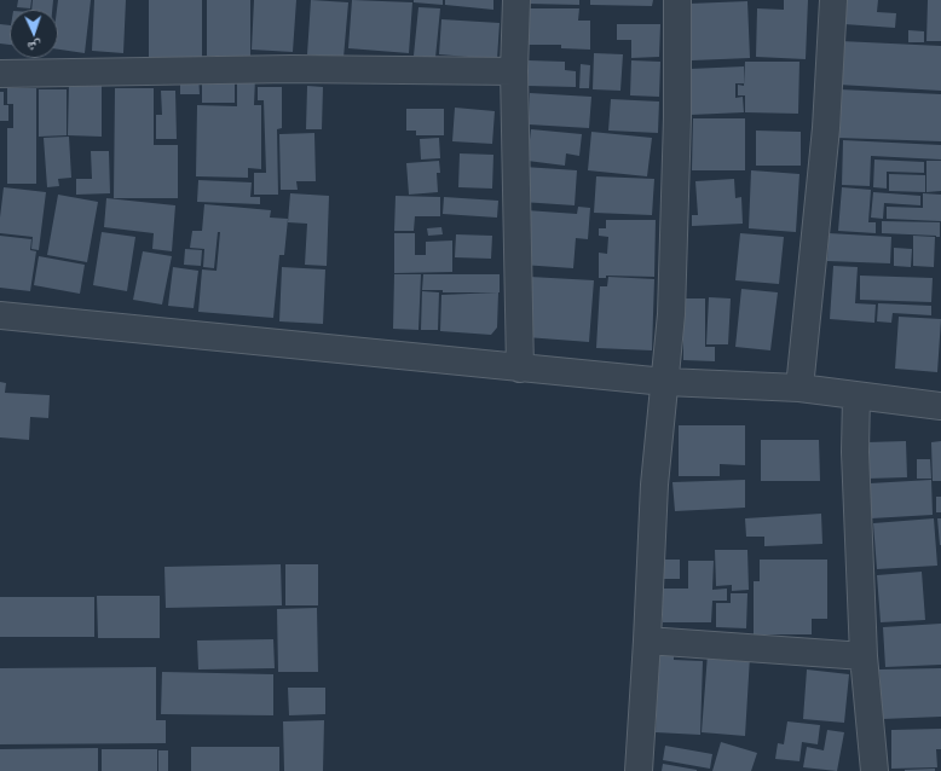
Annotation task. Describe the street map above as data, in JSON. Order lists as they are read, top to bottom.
{
  "north": "bottom"
}
